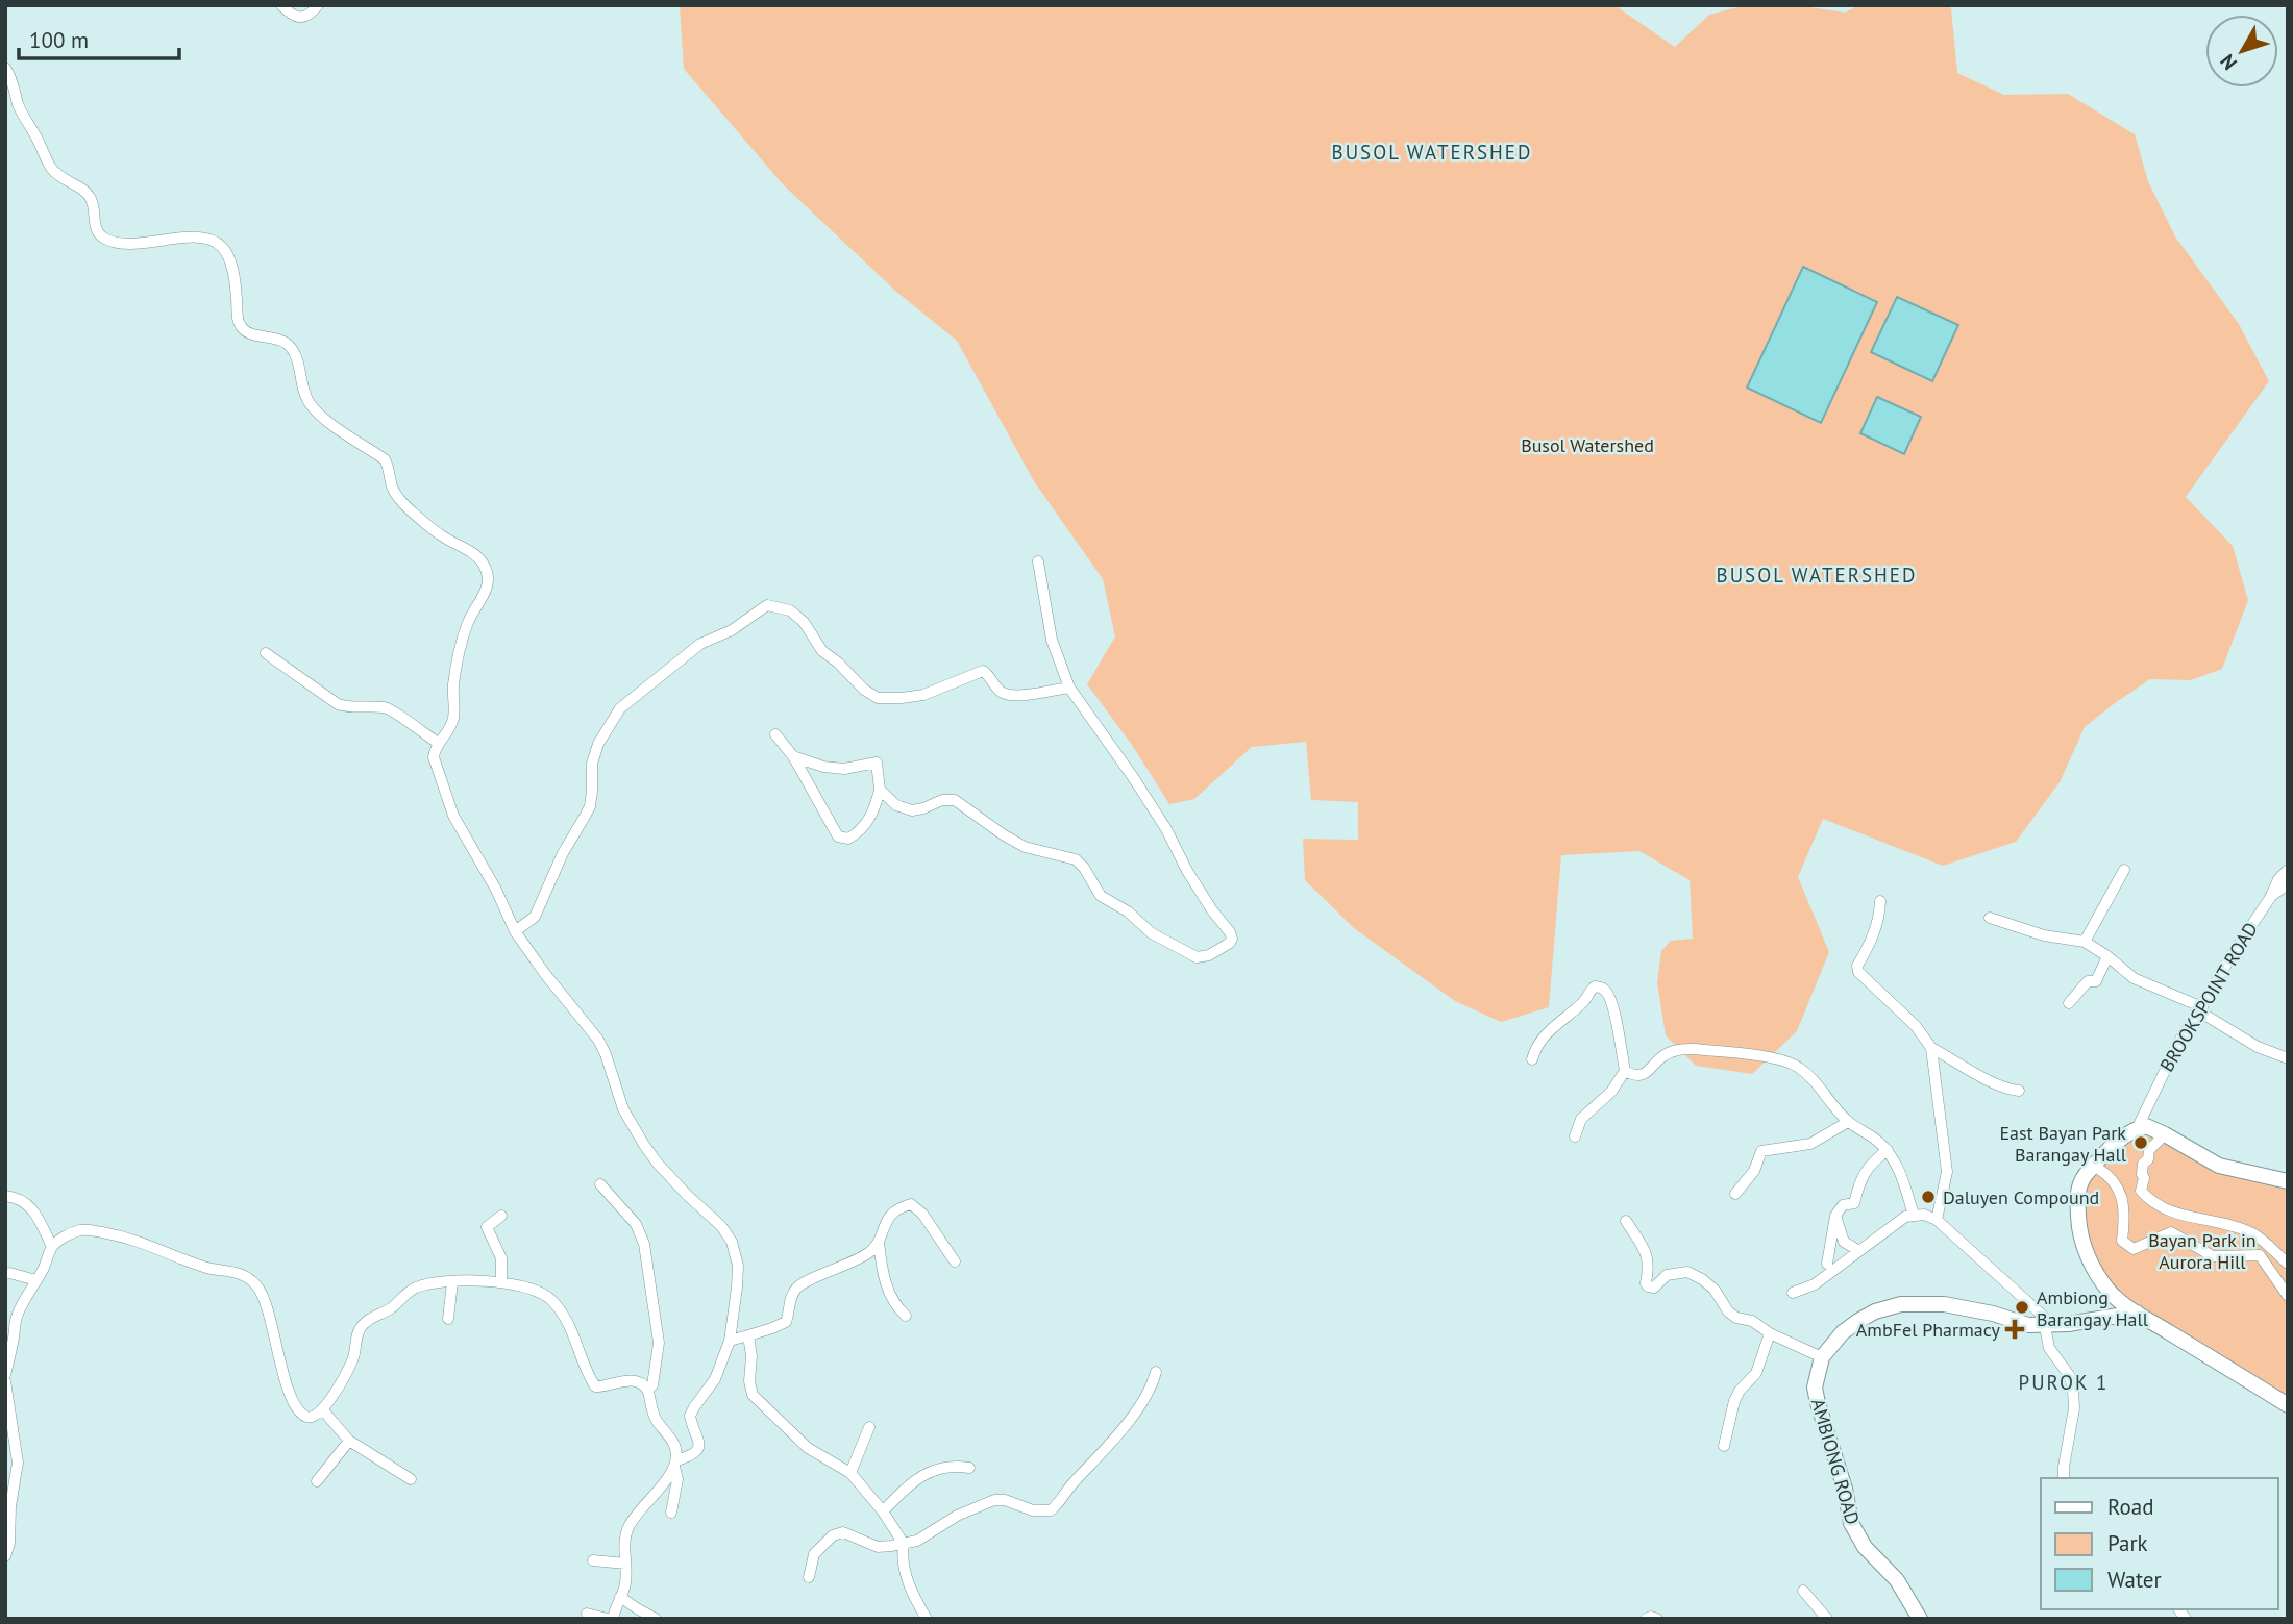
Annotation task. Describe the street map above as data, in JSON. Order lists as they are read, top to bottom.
{
  "streets": {
    "main road": ["AMBIONG ROAD"],
    "street": ["BROOKSPOINT ROAD"]
  },
  "districts": ["BUSOL WATERSHED", "BUSOL WATERSHED", "PUROK 1"],
  "parks": ["Busol Watershed", "Bayan Park in Aurora Hill"],
  "places": {
    "other": ["East Bayan Park Barangay Hall", "Daluyen Compound", "Ambiong Barangay Hall"],
    "health": ["AmbFel Pharmacy"]
  },
  "legend": ["Road", "Park", "Water"],
  "scale_bar": "100 m",
  "north": "bottom left"
}
